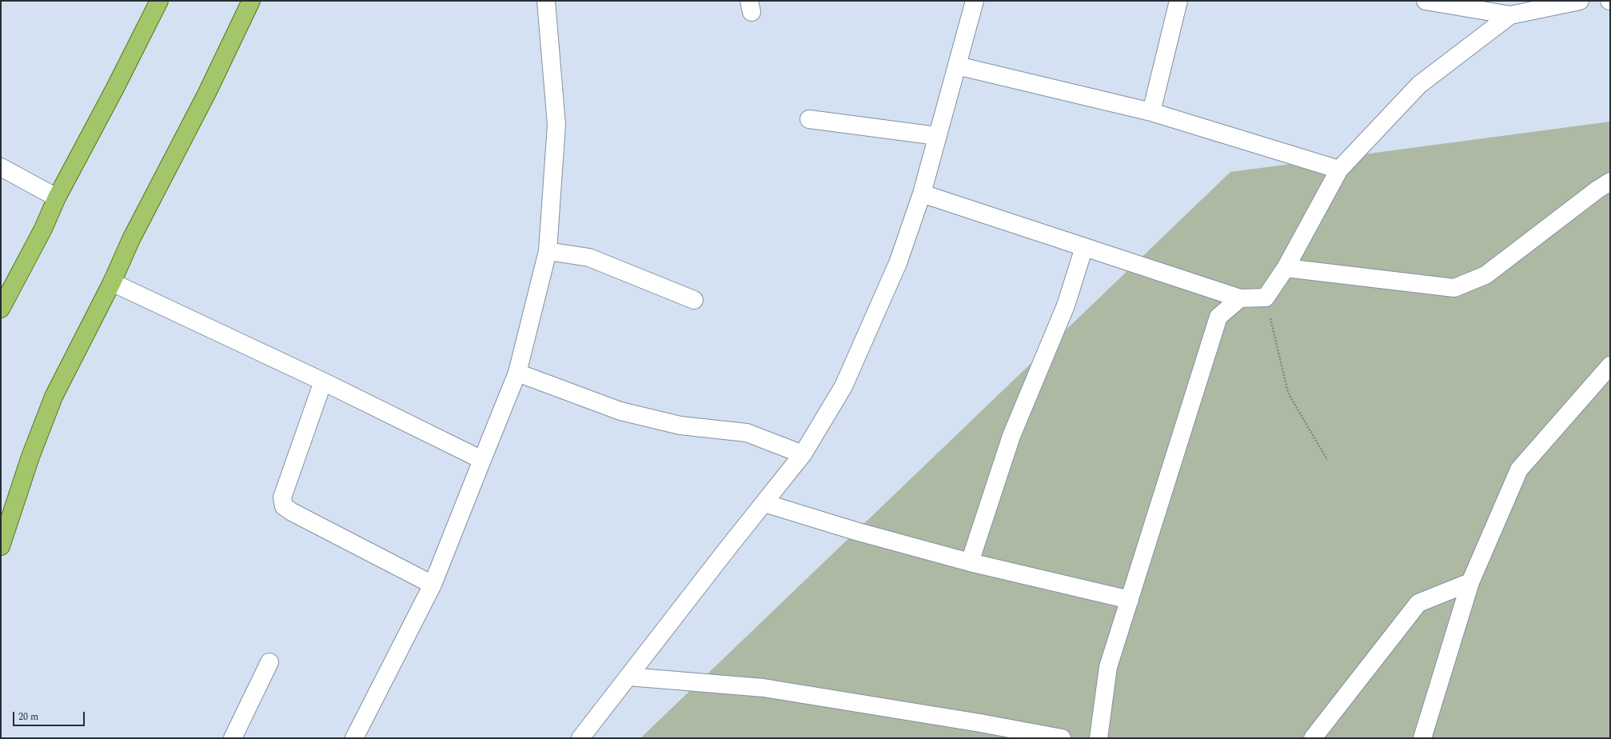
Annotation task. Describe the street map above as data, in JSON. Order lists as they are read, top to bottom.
{
  "scale_bar": "20 m"
}
